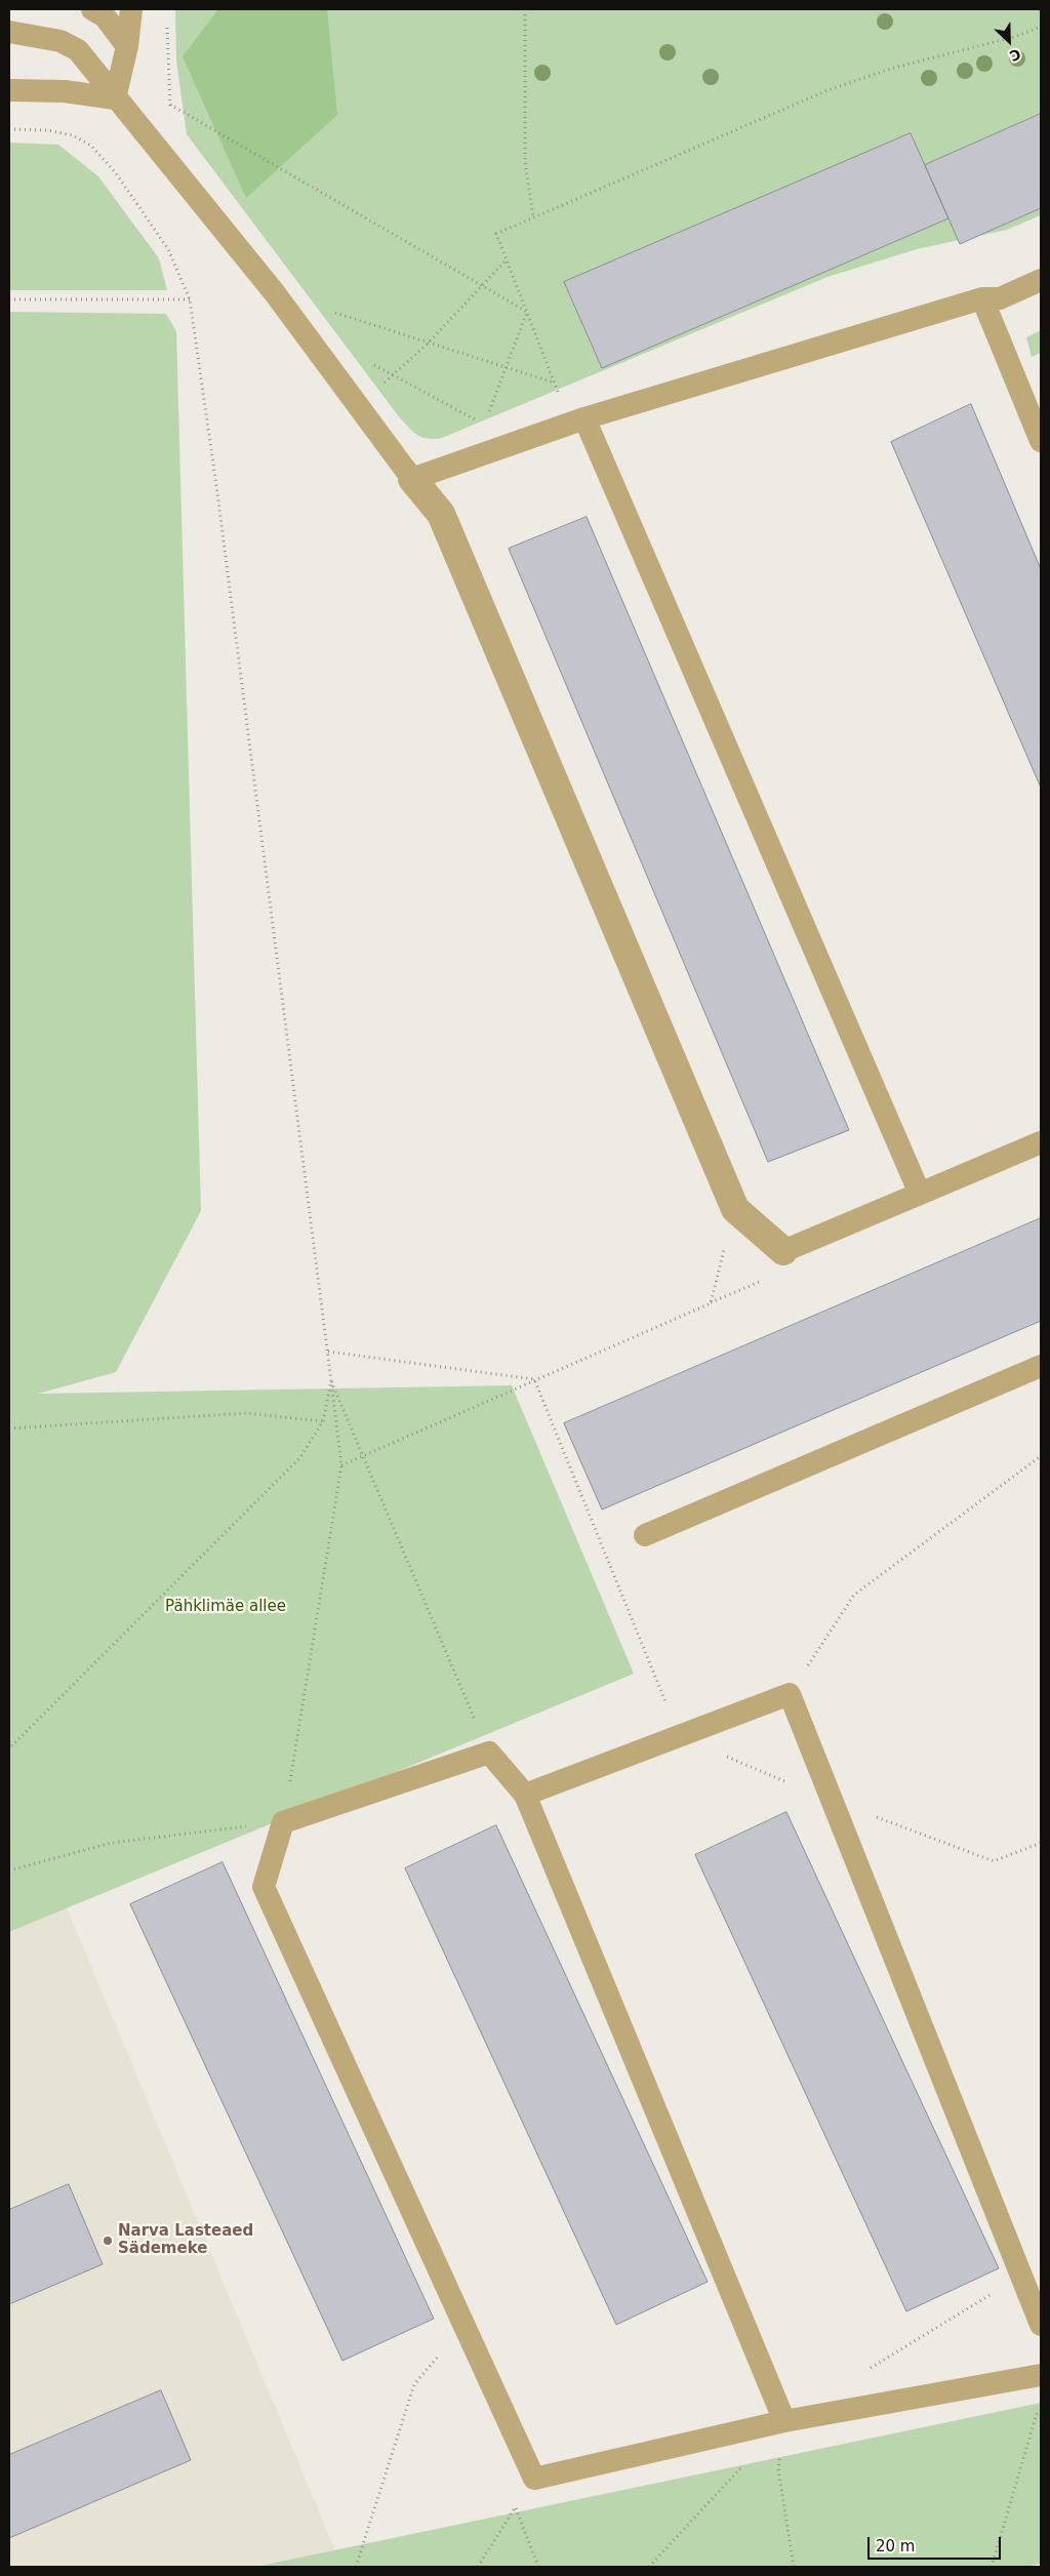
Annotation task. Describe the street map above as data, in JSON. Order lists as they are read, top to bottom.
{
  "parks": ["Pähklimäe allee"],
  "places": ["Narva Lasteaed Sädemeke"],
  "scale_bar": "20 m",
  "north": "bottom right"
}
